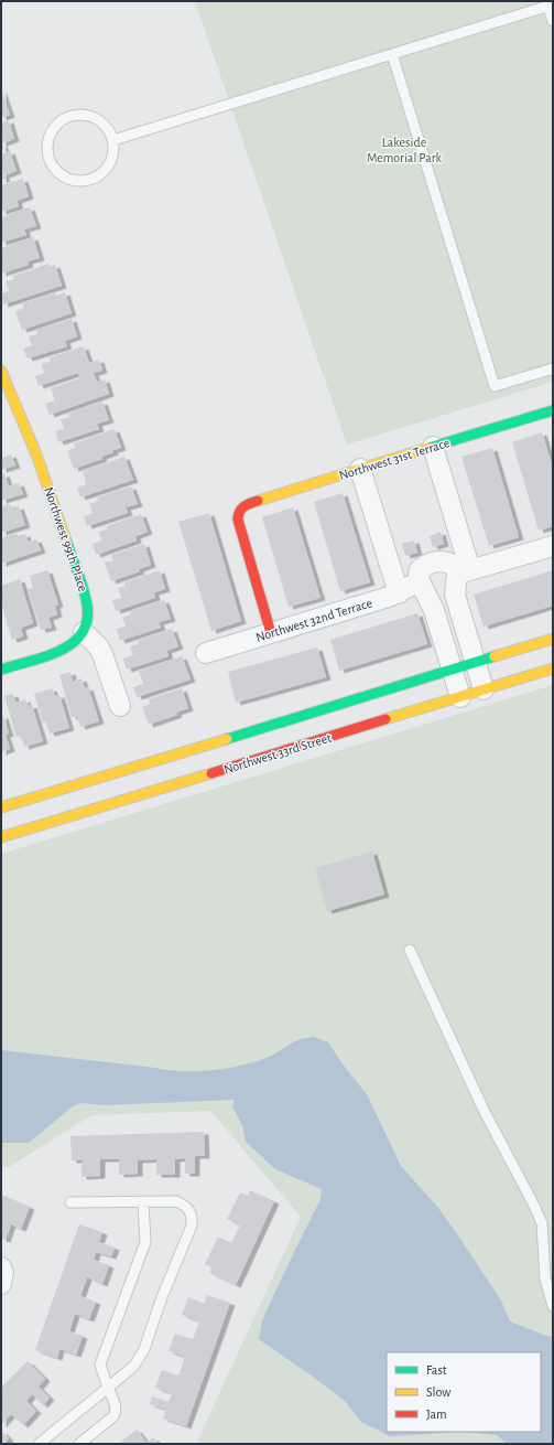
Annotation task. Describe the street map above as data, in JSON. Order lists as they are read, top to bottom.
{
  "streets": {
    "street": [
      "Northwest 31st Terrace",
      "Northwest 99th Place",
      "Northwest 32nd Terrace",
      "Northwest 33rd Street"
    ]
  },
  "crossings": [
    ["Northwest 31st Terrace", "Northwest 32nd Terrace"]
  ],
  "parks": ["Lakeside Memorial Park"],
  "legend": ["Fast", "Slow", "Jam"]
}
